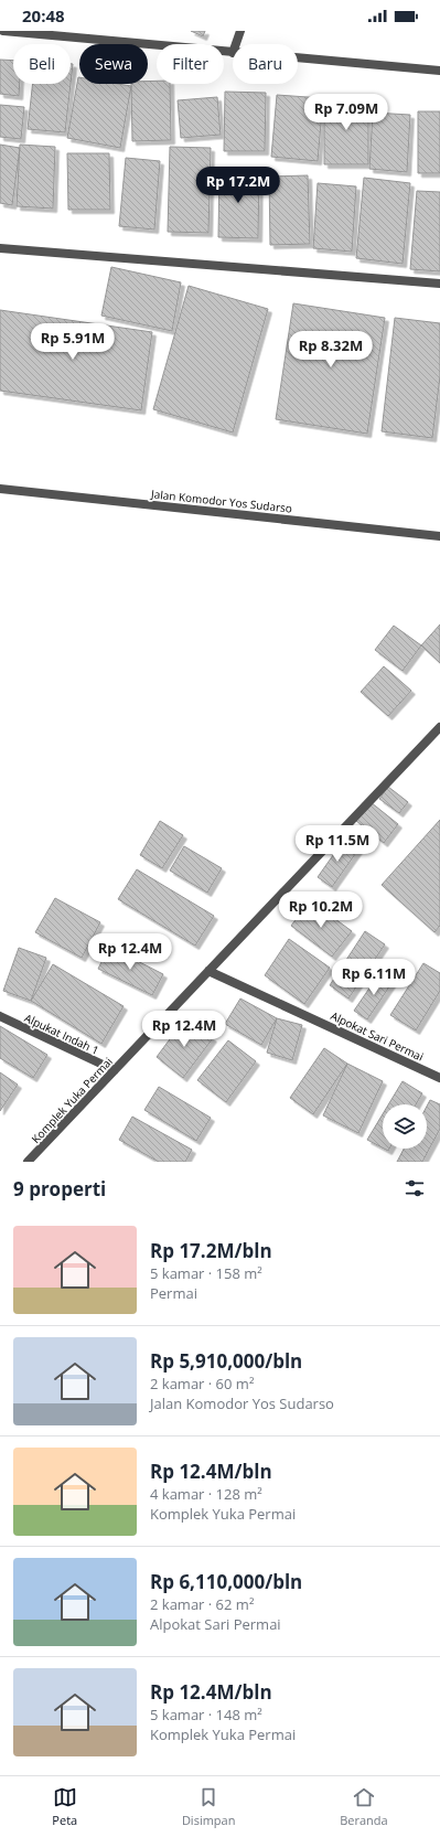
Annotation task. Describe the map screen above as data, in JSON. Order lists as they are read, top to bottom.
{
  "streets": {
    "street": [
      "Jalan Komodor Yos Sudarso",
      "Alpukat Indah 1",
      "Alpokat Sari Permai",
      "Komplek Yuka Permai"
    ]
  },
  "crossings": [
    ["Alpukat Indah 1", "Komplek Yuka Permai"],
    ["Alpokat Sari Permai", "Komplek Yuka Permai"]
  ],
  "page": {
    "status": "20:48",
    "chip": [
      "Beli",
      "Sewa",
      "Filter",
      "Baru"
    ],
    "price": [
      "Rp 7.09M",
      "Rp 17.2M",
      "Rp 5.91M",
      "Rp 8.32M",
      "Rp 11.5M",
      "Rp 10.2M",
      "Rp 12.4M",
      "Rp 6.11M",
      "Rp 12.4M"
    ],
    "heading": "9 properti",
    "list": [
      {
        "name": "Rp 17.2M/bln",
        "note": "5 kamar · 158 m² · Permai"
      },
      {
        "name": "Rp 5,910,000/bln",
        "note": "2 kamar · 60 m² · Jalan Komodor Yos Sudarso"
      },
      {
        "name": "Rp 12.4M/bln",
        "note": "4 kamar · 128 m² · Komplek Yuka Permai"
      },
      {
        "name": "Rp 6,110,000/bln",
        "note": "2 kamar · 62 m² · Alpokat Sari Permai"
      },
      {
        "name": "Rp 12.4M/bln",
        "note": "5 kamar · 148 m² · Komplek Yuka Permai"
      }
    ],
    "tabs": ["Peta", "Disimpan", "Beranda"]
  }
}
